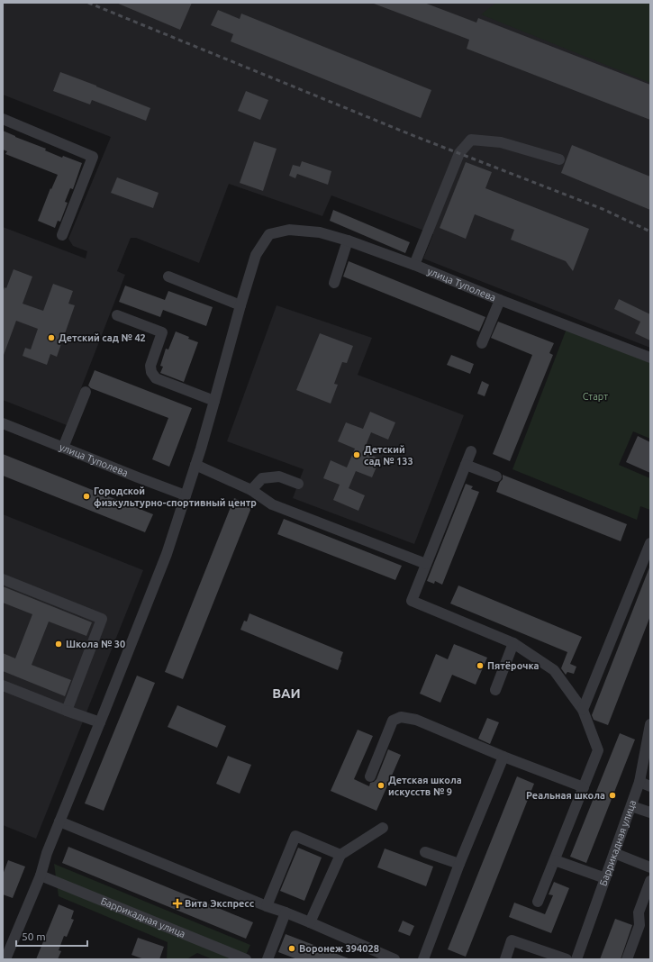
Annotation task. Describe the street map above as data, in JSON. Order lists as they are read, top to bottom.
{
  "streets": {
    "street": ["улица Туполева", "Баррикадная улица"]
  },
  "districts": ["ВАИ"],
  "parks": ["Старт"],
  "places": {
    "other": [
      "Детский сад № 42",
      "Детский сад № 133",
      "Городской физкультурно-спортивный центр",
      "Школа № 30",
      "Пятёрочка",
      "Детская школа искусств № 9",
      "Реальная школа",
      "Воронеж 394028"
    ],
    "health": ["Вита Экспресс"]
  },
  "scale_bar": "50 m"
}
